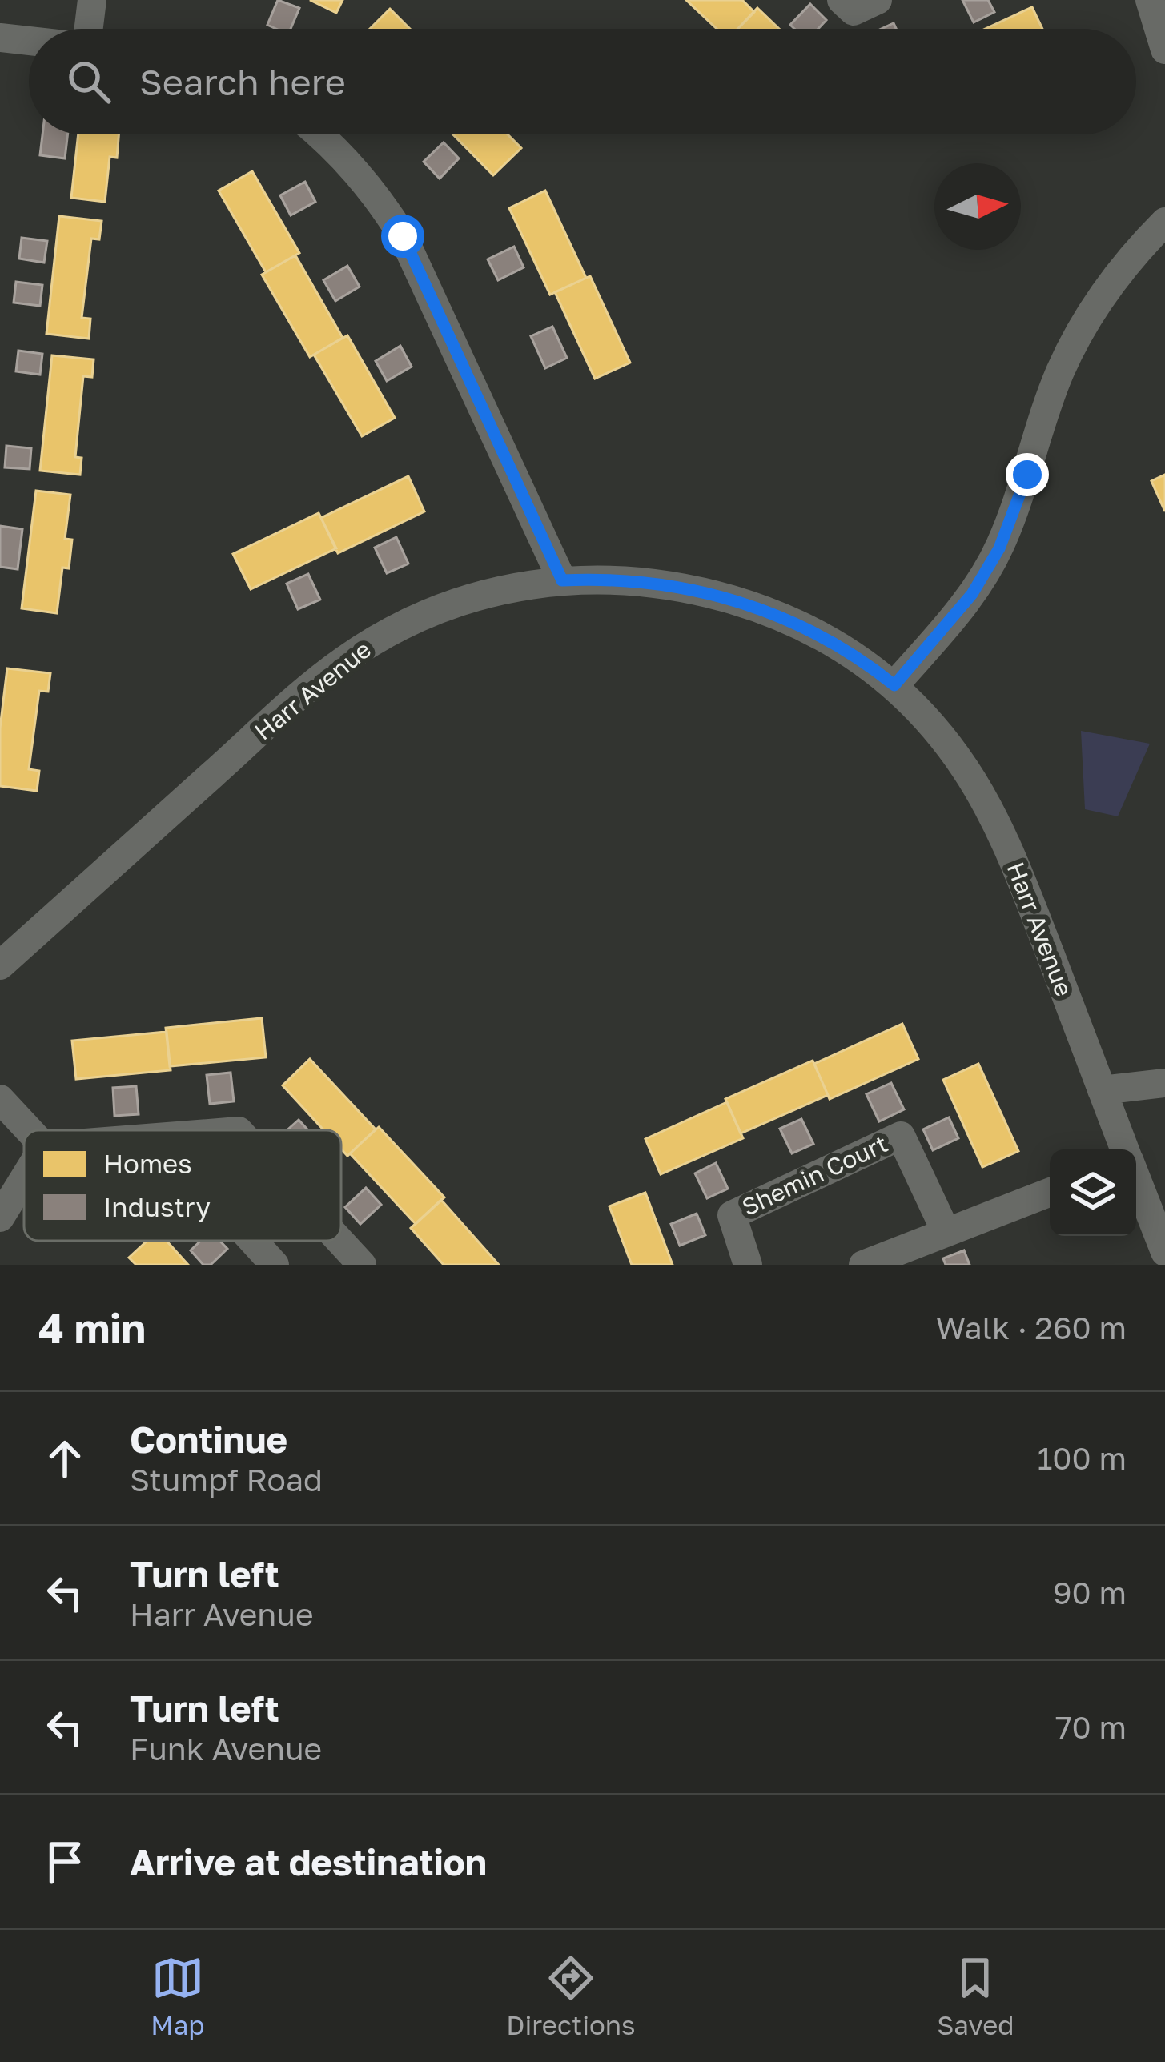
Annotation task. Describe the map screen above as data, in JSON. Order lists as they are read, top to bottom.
{
  "streets": {
    "street": ["Harr Avenue", "Shemin Court"]
  },
  "legend": ["Homes", "Industry"],
  "north": "right",
  "page": {
    "search": "Search here",
    "heading": ["4 min", "Walk · 260 m"],
    "list": [
      ["Continue", "Stumpf Road", "100 m"],
      ["Turn left", "Harr Avenue", "90 m"],
      ["Turn left", "Funk Avenue", "70 m"],
      "Arrive at destination"
    ],
    "nav": ["Map", "Directions", "Saved"]
  }
}
